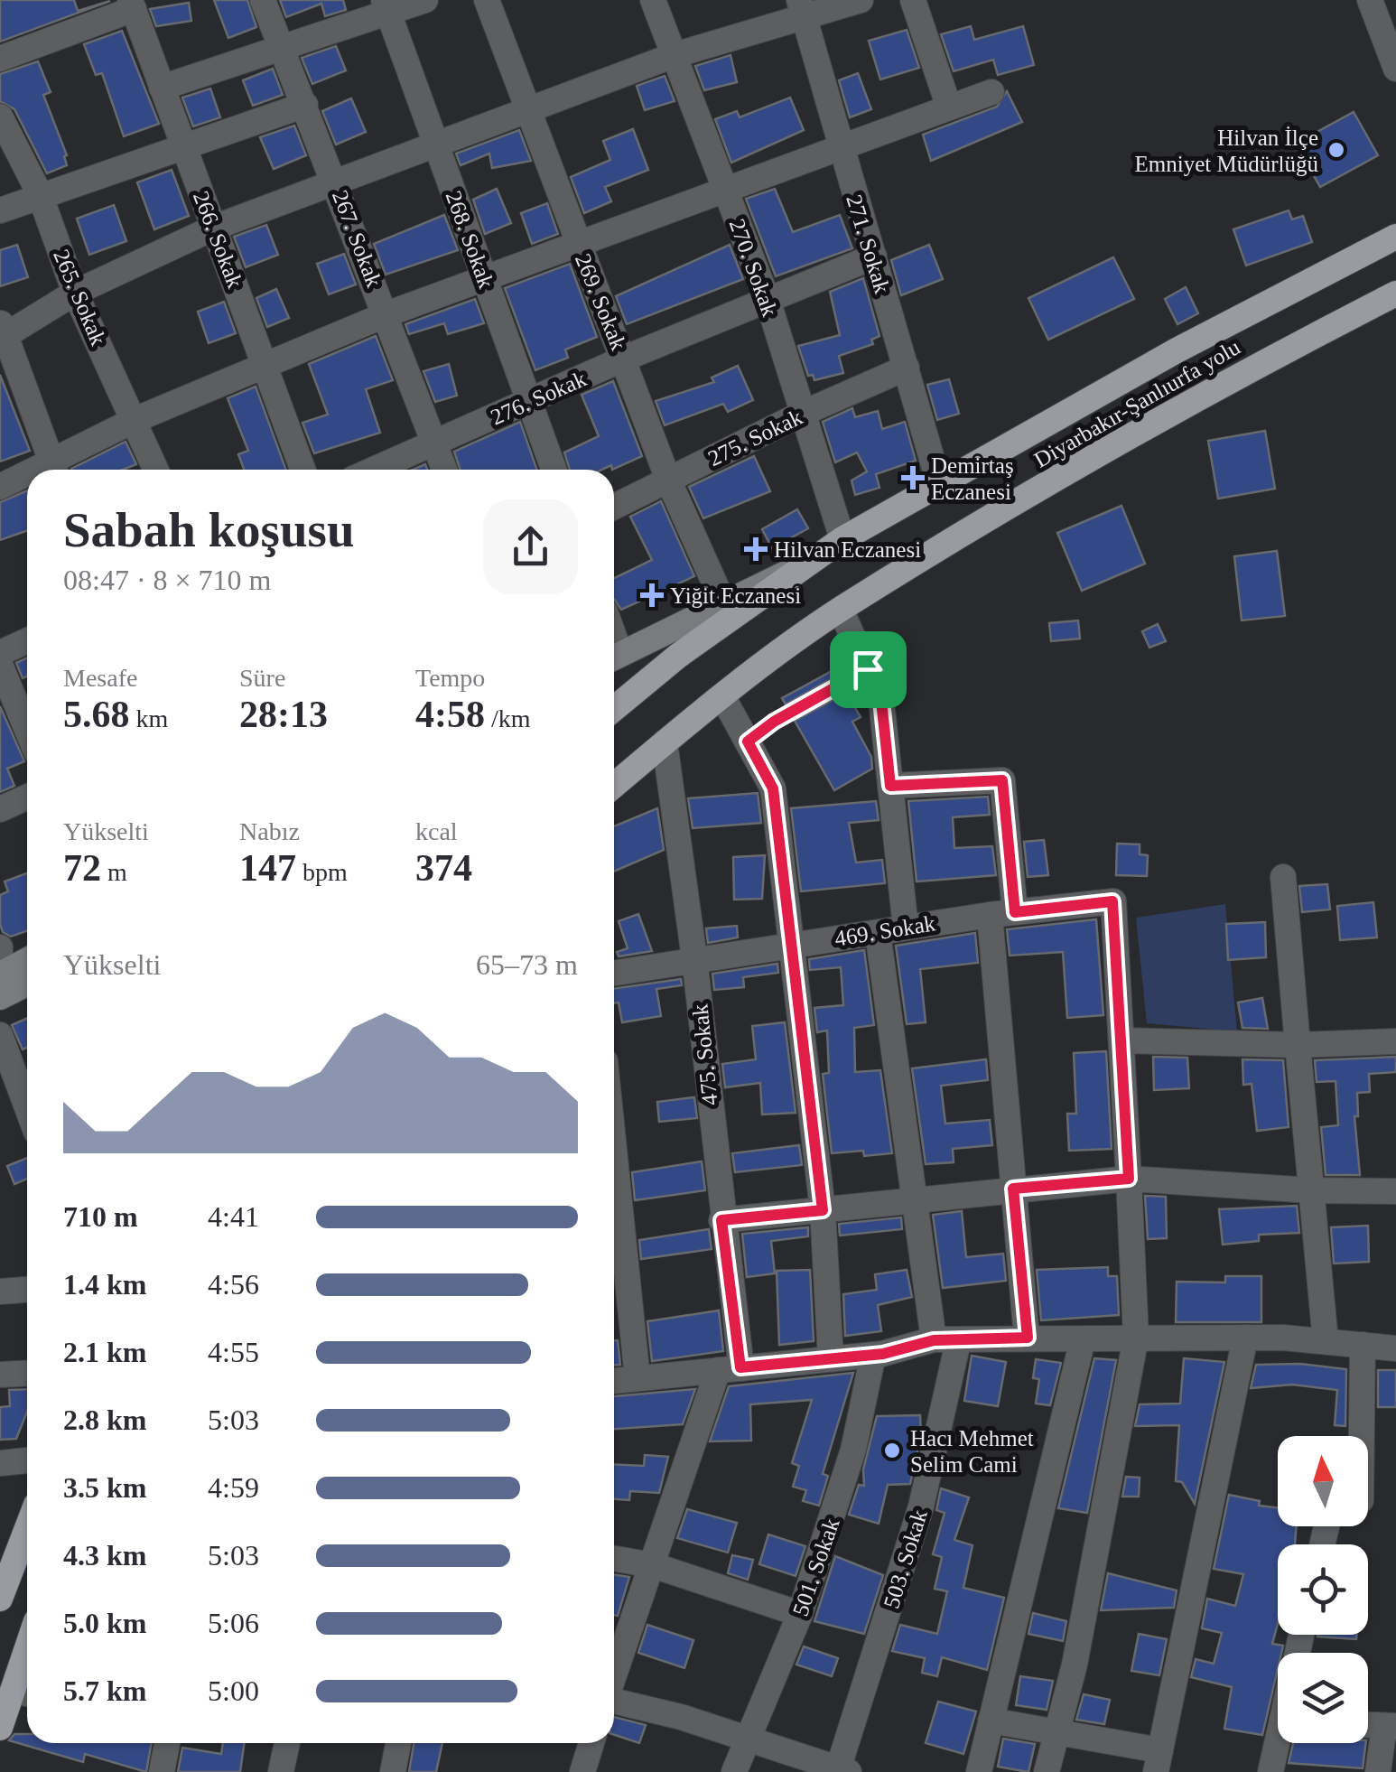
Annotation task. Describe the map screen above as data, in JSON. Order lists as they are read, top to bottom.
{
  "streets": {
    "highway": ["Diyarbakır-Şanlıurfa yolu"],
    "street": [
      "267. Sokak",
      "266. Sokak",
      "268. Sokak",
      "271. Sokak",
      "270. Sokak",
      "265. Sokak",
      "269. Sokak",
      "276. Sokak",
      "275. Sokak",
      "469. Sokak",
      "475. Sokak",
      "503. Sokak",
      "501. Sokak"
    ]
  },
  "crossings": [
    ["267. Sokak", "276. Sokak"],
    ["268. Sokak", "276. Sokak"],
    ["271. Sokak", "276. Sokak"],
    ["271. Sokak", "Diyarbakır-Şanlıurfa yolu"],
    ["271. Sokak", "275. Sokak"],
    ["270. Sokak", "276. Sokak"],
    ["270. Sokak", "Diyarbakır-Şanlıurfa yolu"],
    ["270. Sokak", "275. Sokak"],
    ["269. Sokak", "276. Sokak"],
    ["269. Sokak", "275. Sokak"],
    ["Diyarbakır-Şanlıurfa yolu", "475. Sokak"],
    ["469. Sokak", "475. Sokak"]
  ],
  "places": {
    "other": ["Hilvan İlçe Emniyet Müdürlüğü", "Hacı Mehmet Selim Cami"],
    "health": ["Demirtaş Eczanesi", "Hilvan Eczanesi", "Yiğit Eczanesi"]
  },
  "north": "top",
  "page": {
    "heading": ["Sabah koşusu", "08:47 · 8 × 710 m"],
    "stats": [
      ["Mesafe", "5.68 km"],
      ["Süre", "28:13"],
      ["Tempo", "4:58 /km"],
      ["Yükselti", "72 m"],
      ["Nabız", "147 bpm"],
      ["kcal", "374"]
    ],
    "chart": ["Yükselti", "65–73 m"],
    "list": [
      {
        "name": "710 m",
        "note": "4:41"
      },
      {
        "name": "1.4 km",
        "note": "4:56"
      },
      {
        "name": "2.1 km",
        "note": "4:55"
      },
      {
        "name": "2.8 km",
        "note": "5:03"
      },
      {
        "name": "3.5 km",
        "note": "4:59"
      },
      {
        "name": "4.3 km",
        "note": "5:03"
      },
      {
        "name": "5.0 km",
        "note": "5:06"
      },
      {
        "name": "5.7 km",
        "note": "5:00"
      }
    ]
  }
}
